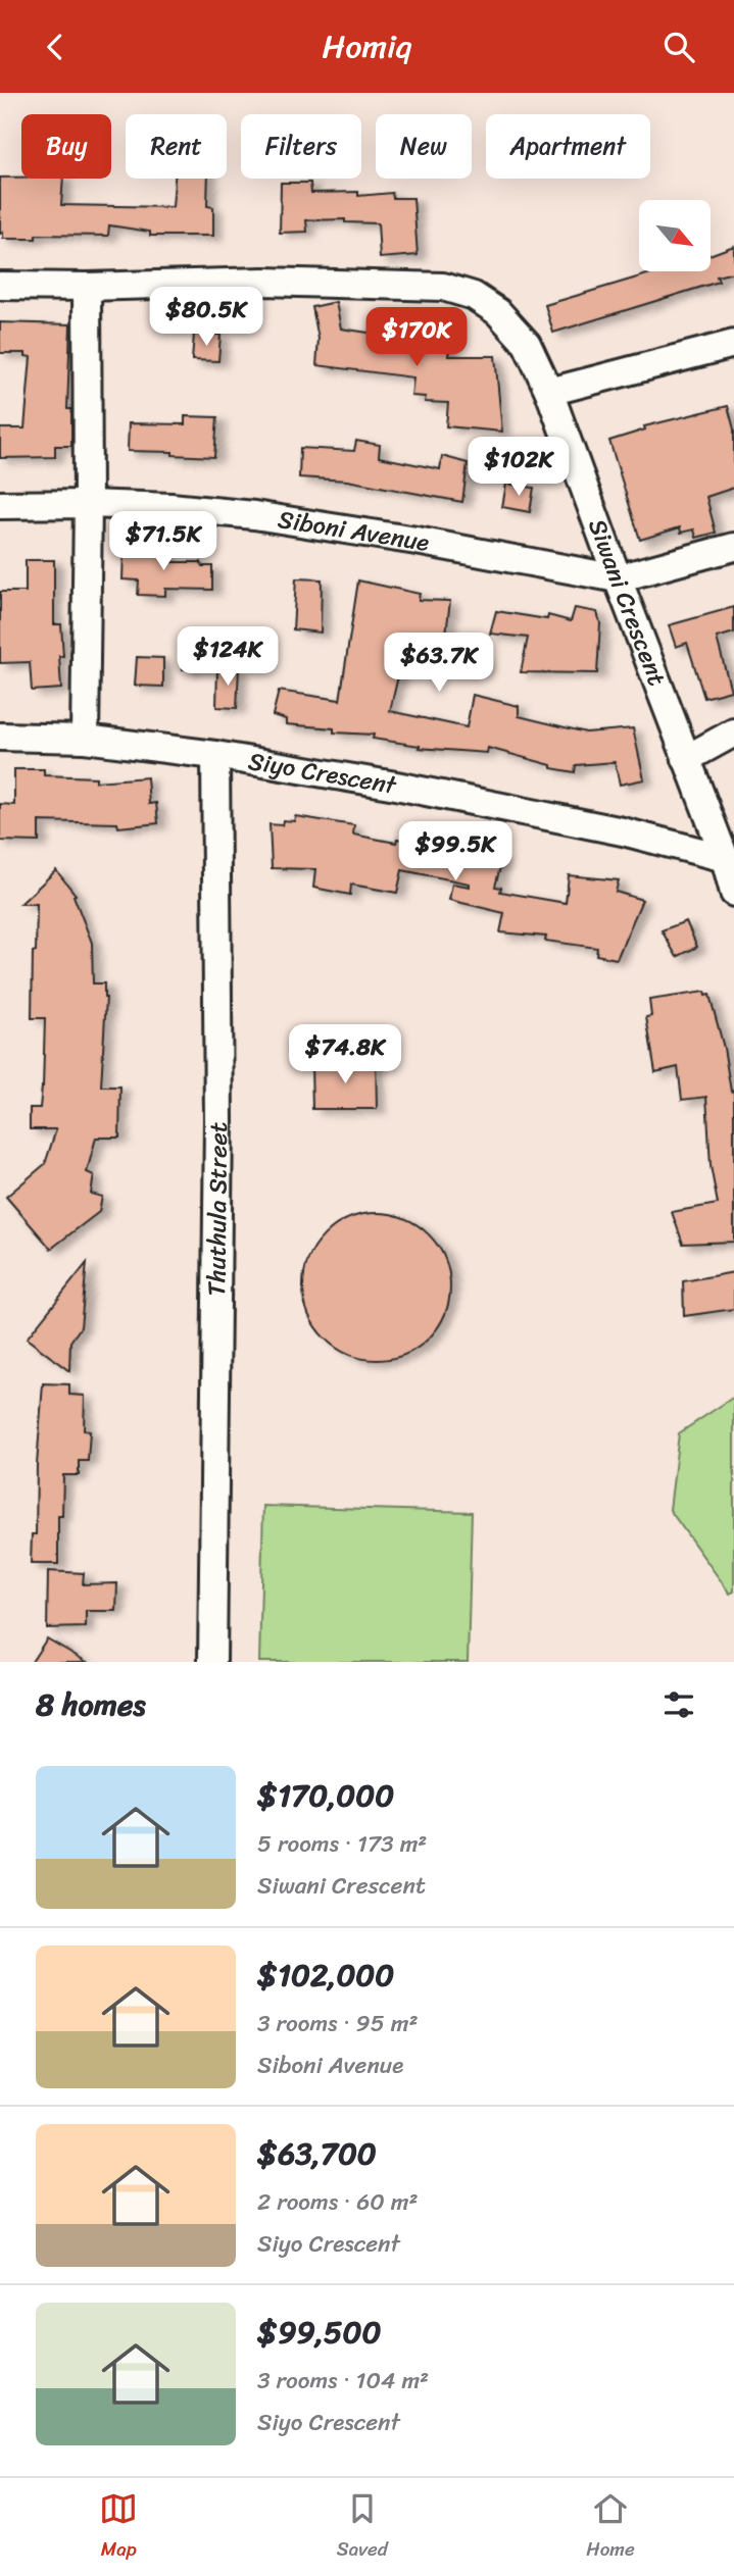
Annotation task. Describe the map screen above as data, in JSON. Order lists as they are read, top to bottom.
{
  "streets": {
    "street": [
      "Siboni Avenue",
      "Siwani Crescent",
      "Siyo Crescent",
      "Thuthula Street"
    ]
  },
  "crossings": [
    ["Siboni Avenue", "Siwani Crescent"],
    ["Siwani Crescent", "Siyo Crescent"],
    ["Siyo Crescent", "Thuthula Street"]
  ],
  "north": "bottom right",
  "page": {
    "header": "Homiq",
    "chip": [
      "Buy",
      "Rent",
      "Filters",
      "New",
      "Apartment"
    ],
    "price": [
      "$80.5K",
      "$170K",
      "$102K",
      "$71.5K",
      "$124K",
      "$63.7K",
      "$99.5K",
      "$74.8K"
    ],
    "heading": "8 homes",
    "list": [
      {
        "name": "$170,000",
        "note": "5 rooms · 173 m² · Siwani Crescent"
      },
      {
        "name": "$102,000",
        "note": "3 rooms · 95 m² · Siboni Avenue"
      },
      {
        "name": "$63,700",
        "note": "2 rooms · 60 m² · Siyo Crescent"
      },
      {
        "name": "$99,500",
        "note": "3 rooms · 104 m² · Siyo Crescent"
      }
    ],
    "tabs": ["Map", "Saved", "Home"]
  }
}
